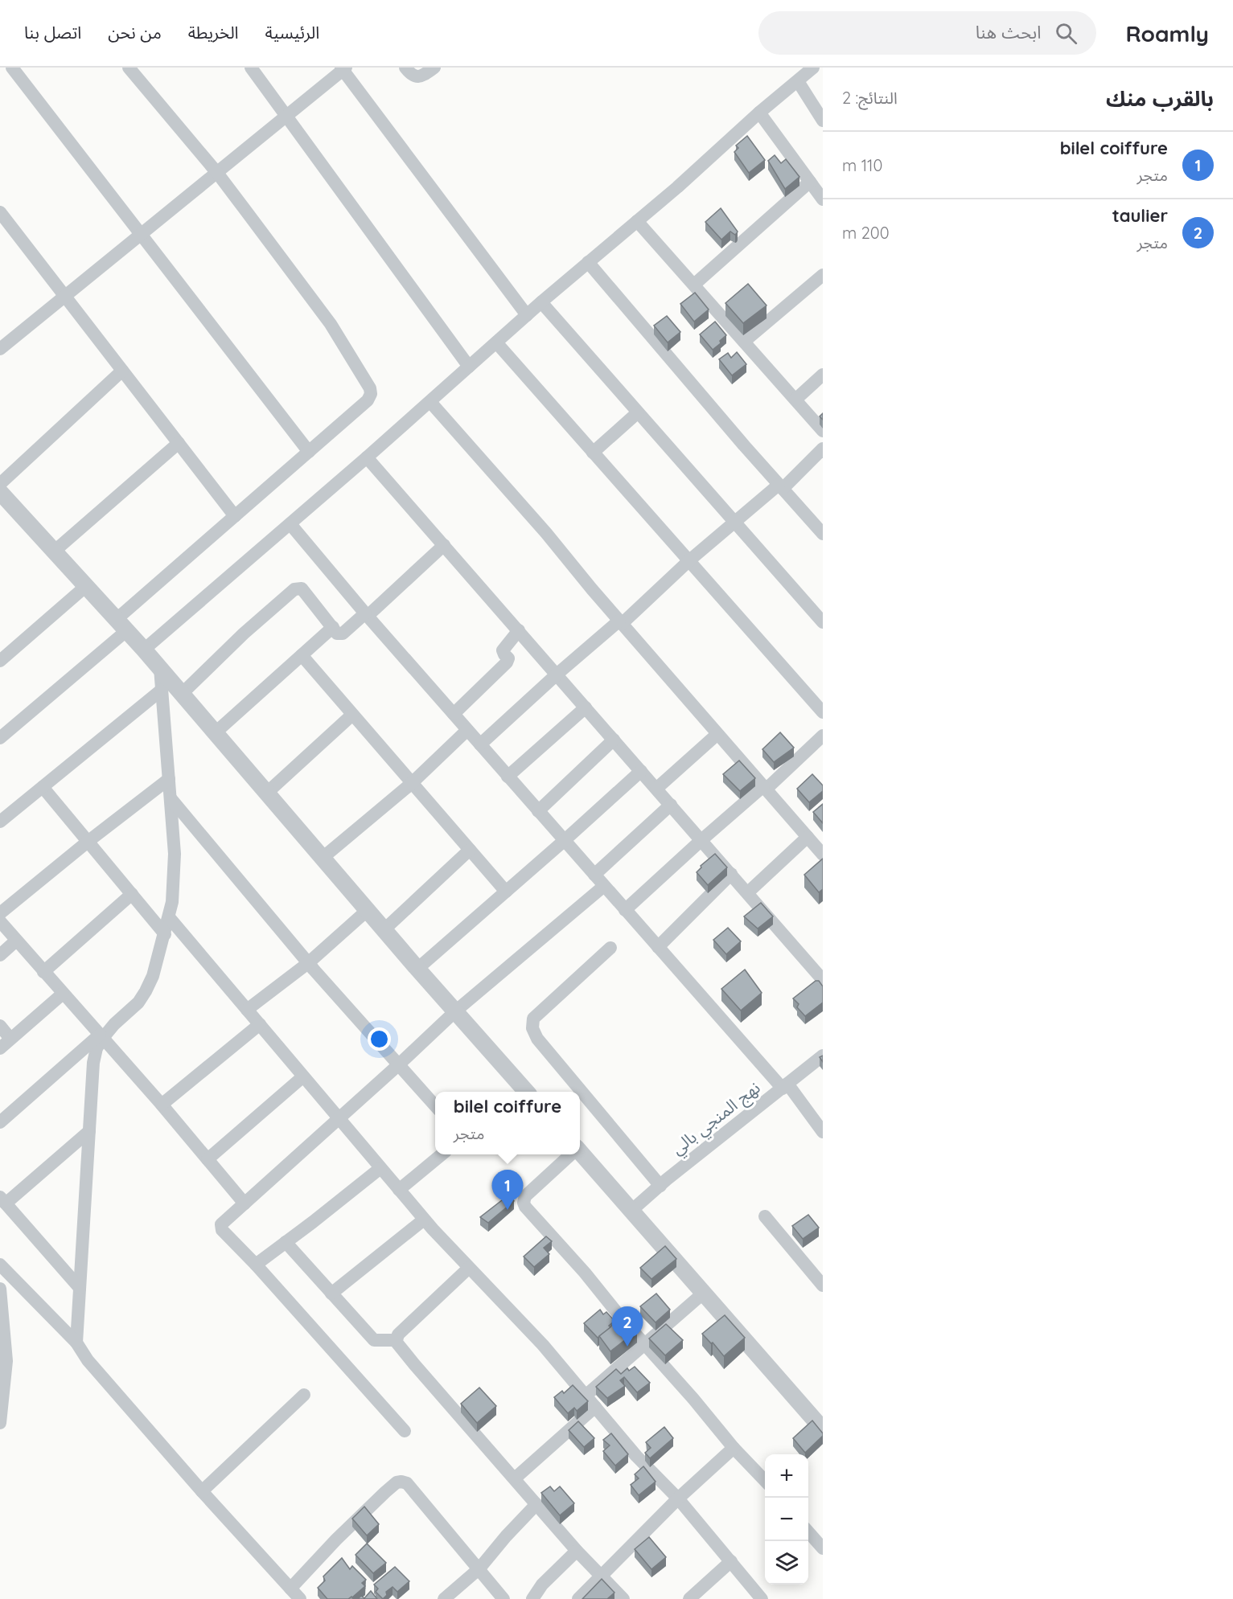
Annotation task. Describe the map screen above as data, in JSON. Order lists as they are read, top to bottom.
{
  "streets": {
    "street": ["نهج المنجي بالي"]
  },
  "page": {
    "header": "Roamly",
    "search": "ابحث هنا",
    "nav": [
      "الرئيسية",
      "الخريطة",
      "من نحن",
      "اتصل بنا"
    ],
    "heading": ["بالقرب منك", "النتائج: 2"],
    "list": [
      {
        "mark": "1",
        "name": "bilel coiffure",
        "note": "متجر",
        "value": "110 m"
      },
      {
        "mark": "2",
        "name": "taulier",
        "note": "متجر",
        "value": "200 m"
      }
    ],
    "popup": ["bilel coiffure", "متجر"],
    "pins": ["1", "2"],
    "map_buttons": ["+", "−"]
  }
}
